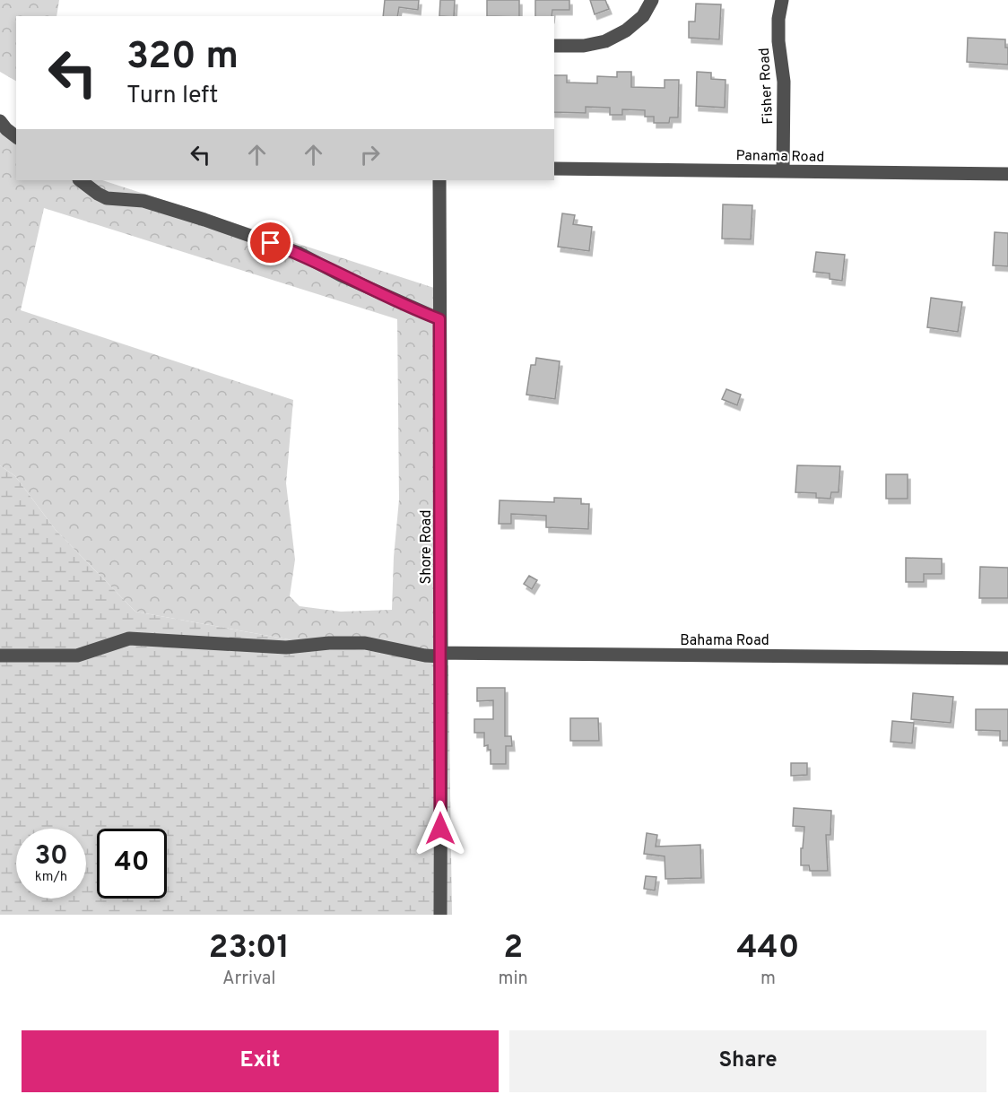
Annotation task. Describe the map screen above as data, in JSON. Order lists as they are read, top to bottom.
{
  "streets": {
    "street": [
      "Fisher Road",
      "Panama Road",
      "Shore Road",
      "Bahama Road"
    ]
  },
  "crossings": [
    ["Fisher Road", "Panama Road"],
    ["Shore Road", "Bahama Road"]
  ],
  "page": {
    "turn": ["320 m", "Turn left"],
    "speed": "30 km/h",
    "limit": "40",
    "eta": [
      "23:01",
      "Arrival",
      "2",
      "min",
      "440",
      "m"
    ],
    "buttons": ["Exit", "Share"]
  }
}
